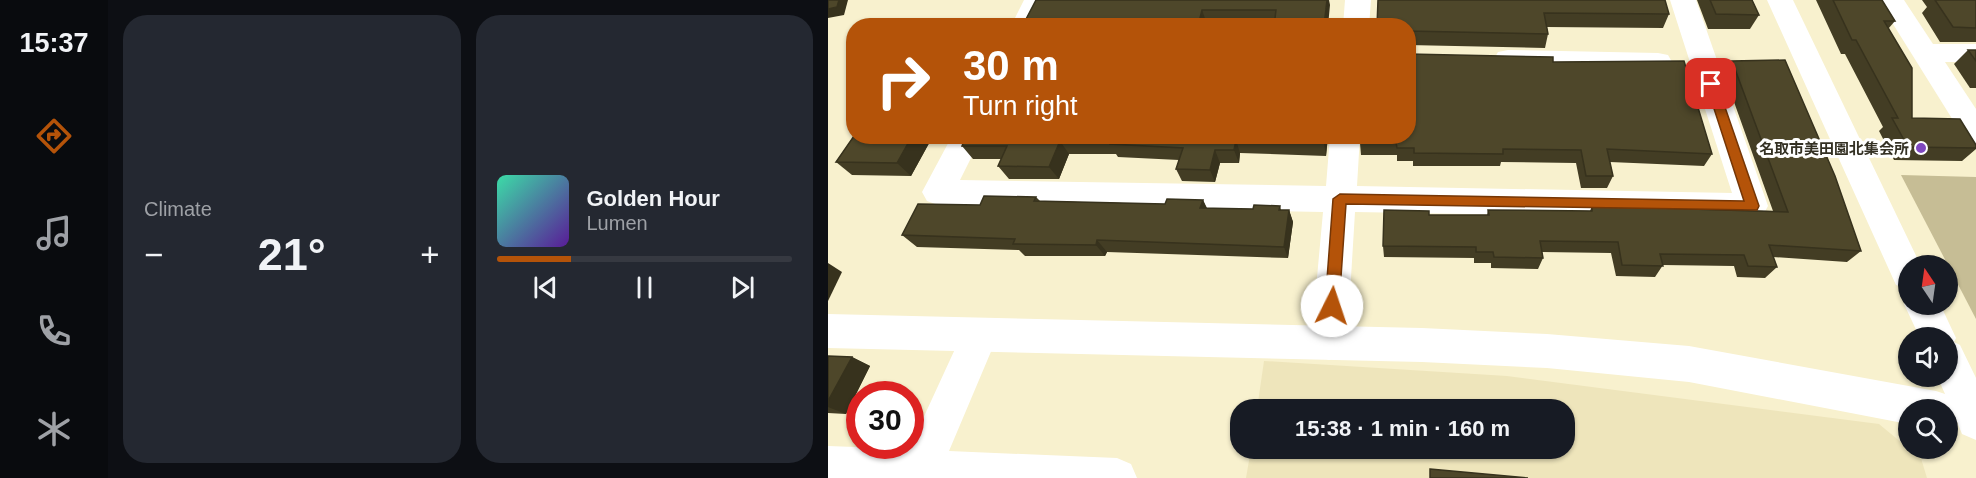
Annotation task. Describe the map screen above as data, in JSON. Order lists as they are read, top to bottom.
{
  "places": ["名取市美田園北集会所"],
  "north": "top",
  "page": {
    "tabs": "15:37",
    "tile": "Climate",
    "turn": ["30 m", "Turn right"],
    "song": ["Golden Hour", "Lumen"],
    "heat": ["−", "21°", "+"],
    "limit": "30",
    "trip": "15:38 · 1 min · 160 m"
  }
}
